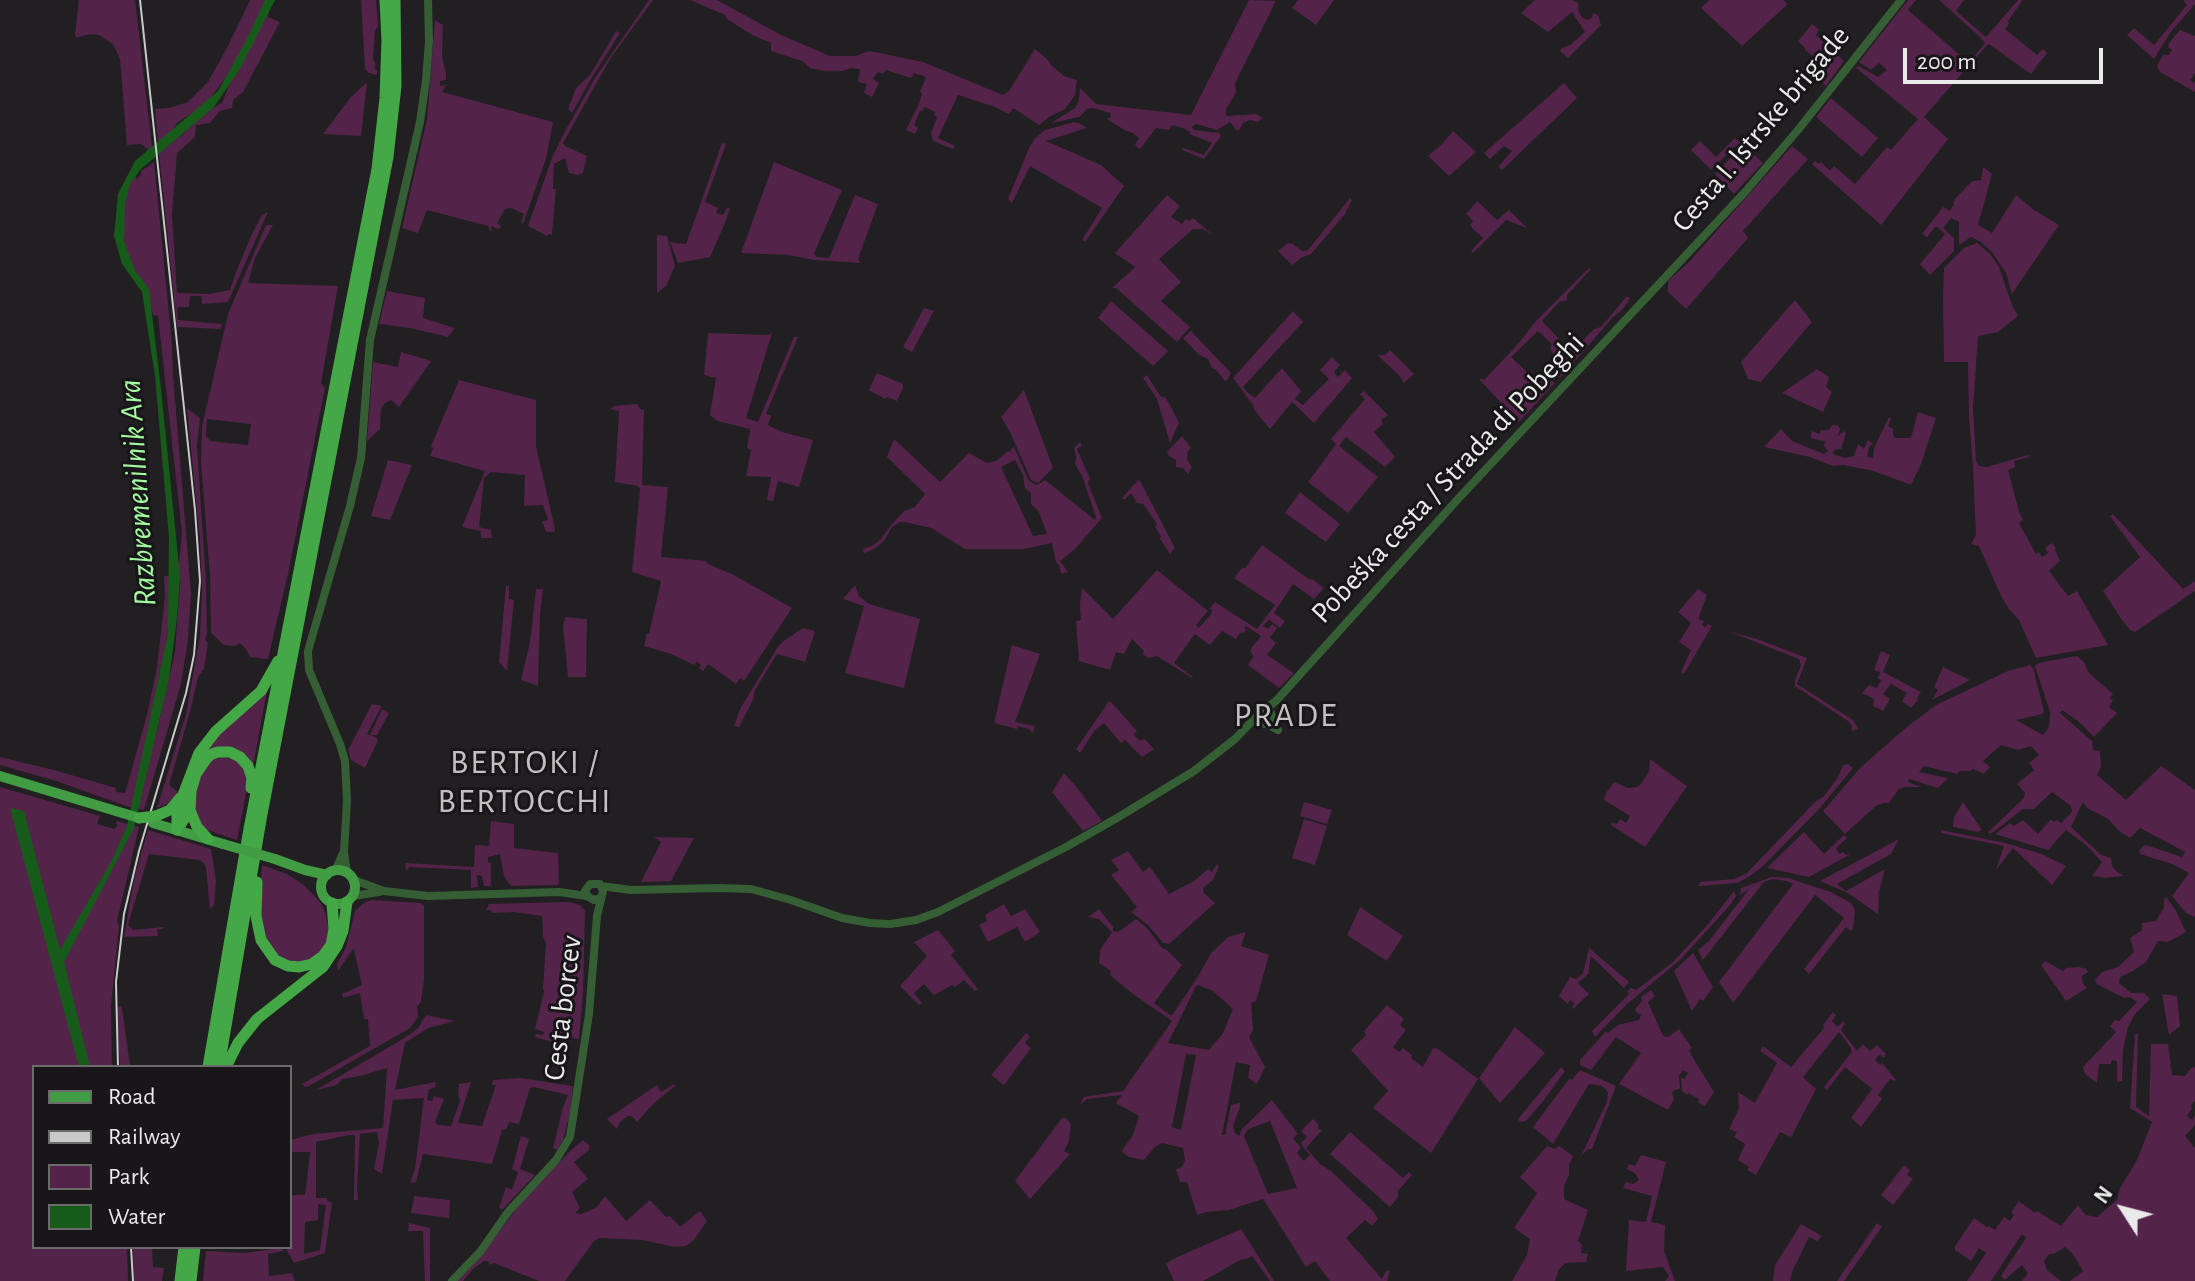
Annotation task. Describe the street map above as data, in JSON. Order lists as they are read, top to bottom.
{
  "streets": {
    "street": ["Cesta I. Istrske brigade", "Pobeška cesta / Strada di Pobeghi", "Cesta borcev"]
  },
  "crossings": [
    ["Cesta I. Istrske brigade", "Pobeška cesta / Strada di Pobeghi"],
    ["Pobeška cesta / Strada di Pobeghi", "Cesta borcev"]
  ],
  "districts": ["PRADE", "BERTOKI / BERTOCCHI"],
  "water": ["Razbremenilnik Ara"],
  "legend": [
    "Road",
    "Railway",
    "Park",
    "Water"
  ],
  "scale_bar": "200 m",
  "north": "top left"
}
